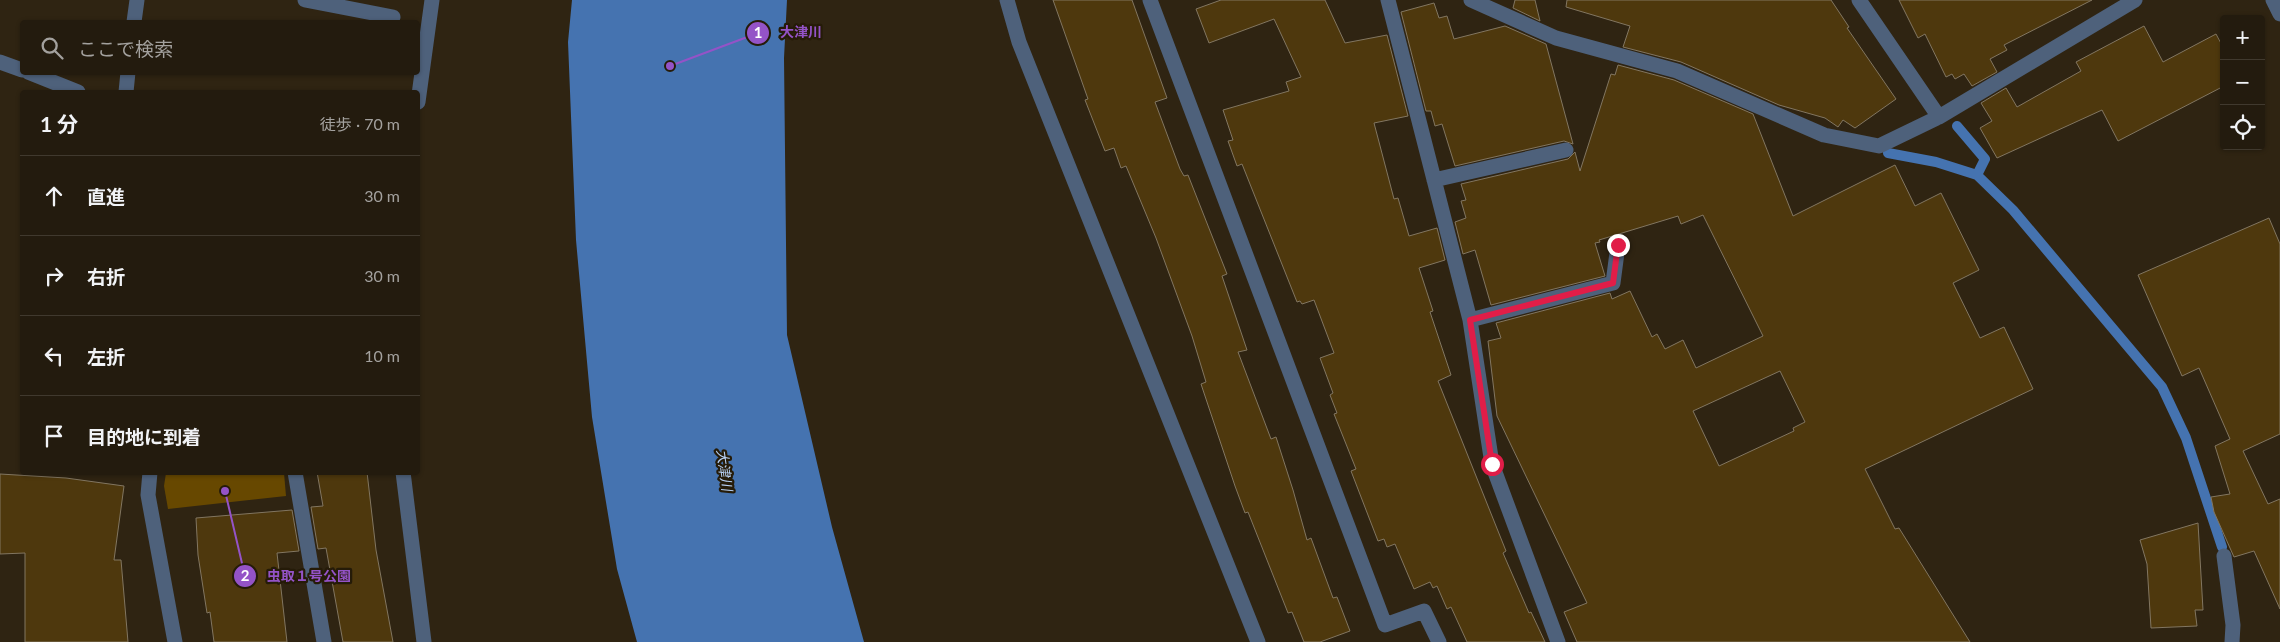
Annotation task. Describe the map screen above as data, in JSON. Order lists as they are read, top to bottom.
{
  "water": ["大津川"],
  "places": ["大津川", "虫取１号公園"],
  "page": {
    "map_buttons": ["+", "−"],
    "search": "ここで検索",
    "heading": ["1 分", "徒歩 · 70 m"],
    "list": [
      ["直進", "30 m"],
      ["右折", "30 m"],
      ["左折", "10 m"],
      "目的地に到着"
    ]
  }
}
